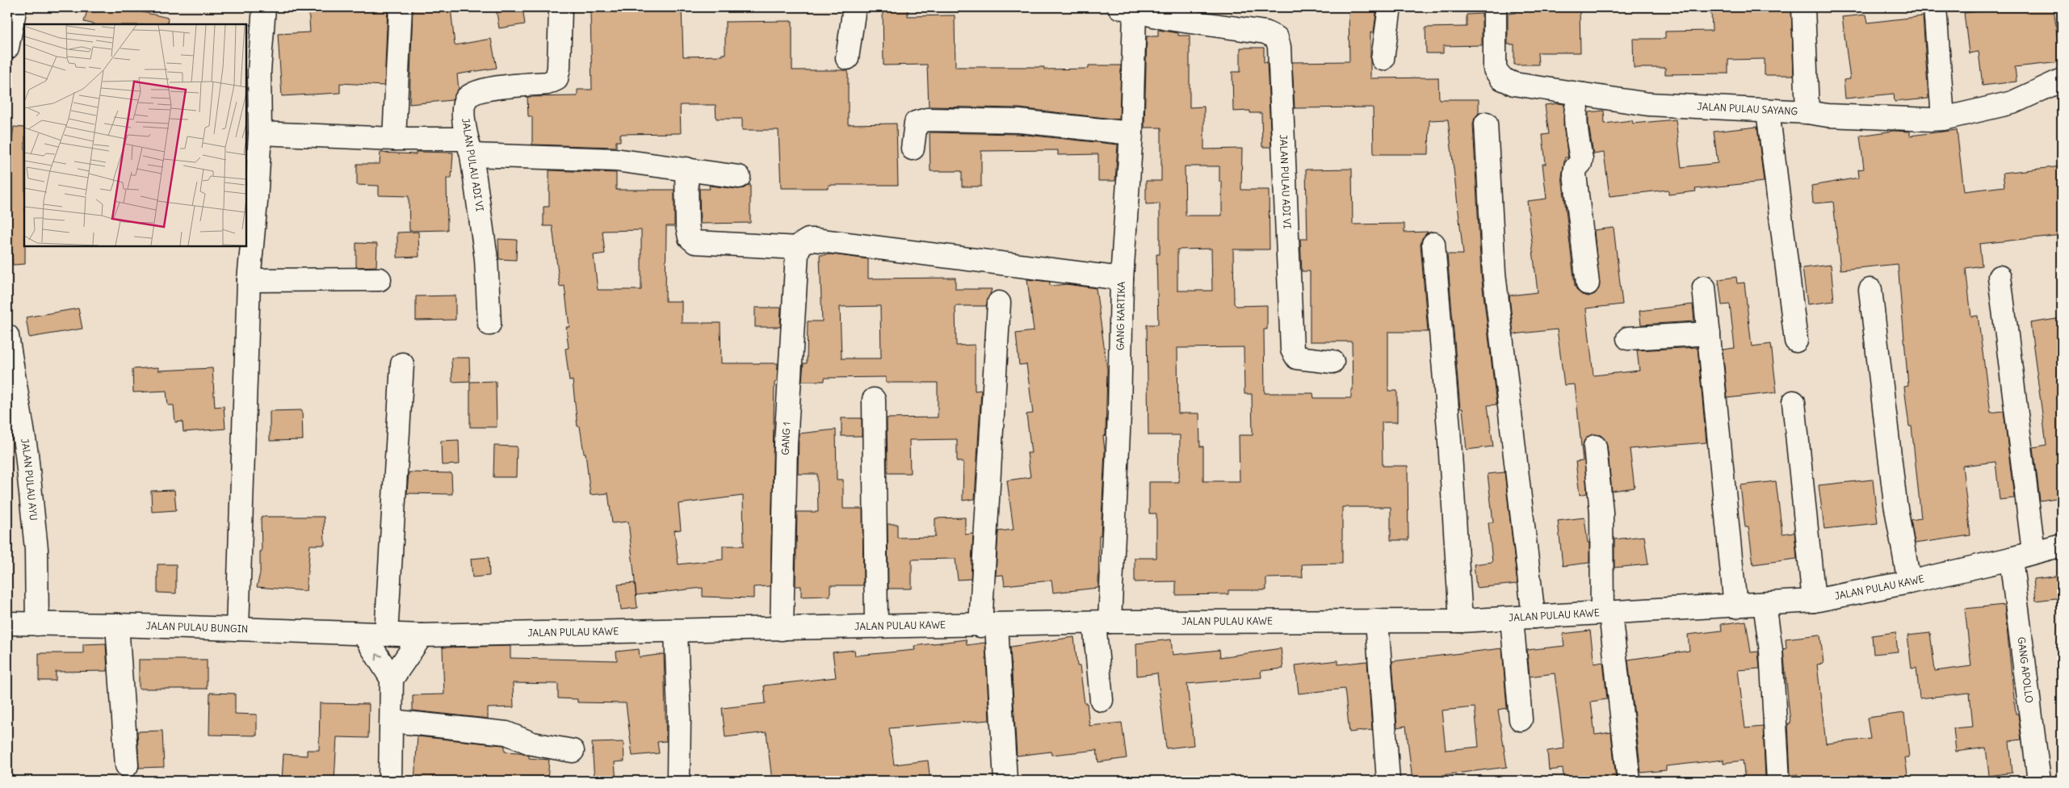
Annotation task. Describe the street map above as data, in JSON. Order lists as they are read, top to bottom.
{
  "streets": {
    "street": [
      "JALAN PULAU SAYANG",
      "JALAN PULAU ADI VI",
      "GANG KARTIKA",
      "GANG 1",
      "JALAN PULAU AYU",
      "JALAN PULAU KAWE",
      "JALAN PULAU BUNGIN",
      "GANG APOLLO"
    ]
  },
  "crossings": [
    ["JALAN PULAU ADI VI", "GANG KARTIKA"],
    ["GANG KARTIKA", "JALAN PULAU KAWE"],
    ["GANG 1", "JALAN PULAU KAWE"],
    ["JALAN PULAU AYU", "JALAN PULAU BUNGIN"],
    ["JALAN PULAU KAWE", "JALAN PULAU BUNGIN"],
    ["JALAN PULAU KAWE", "GANG APOLLO"]
  ]
}
